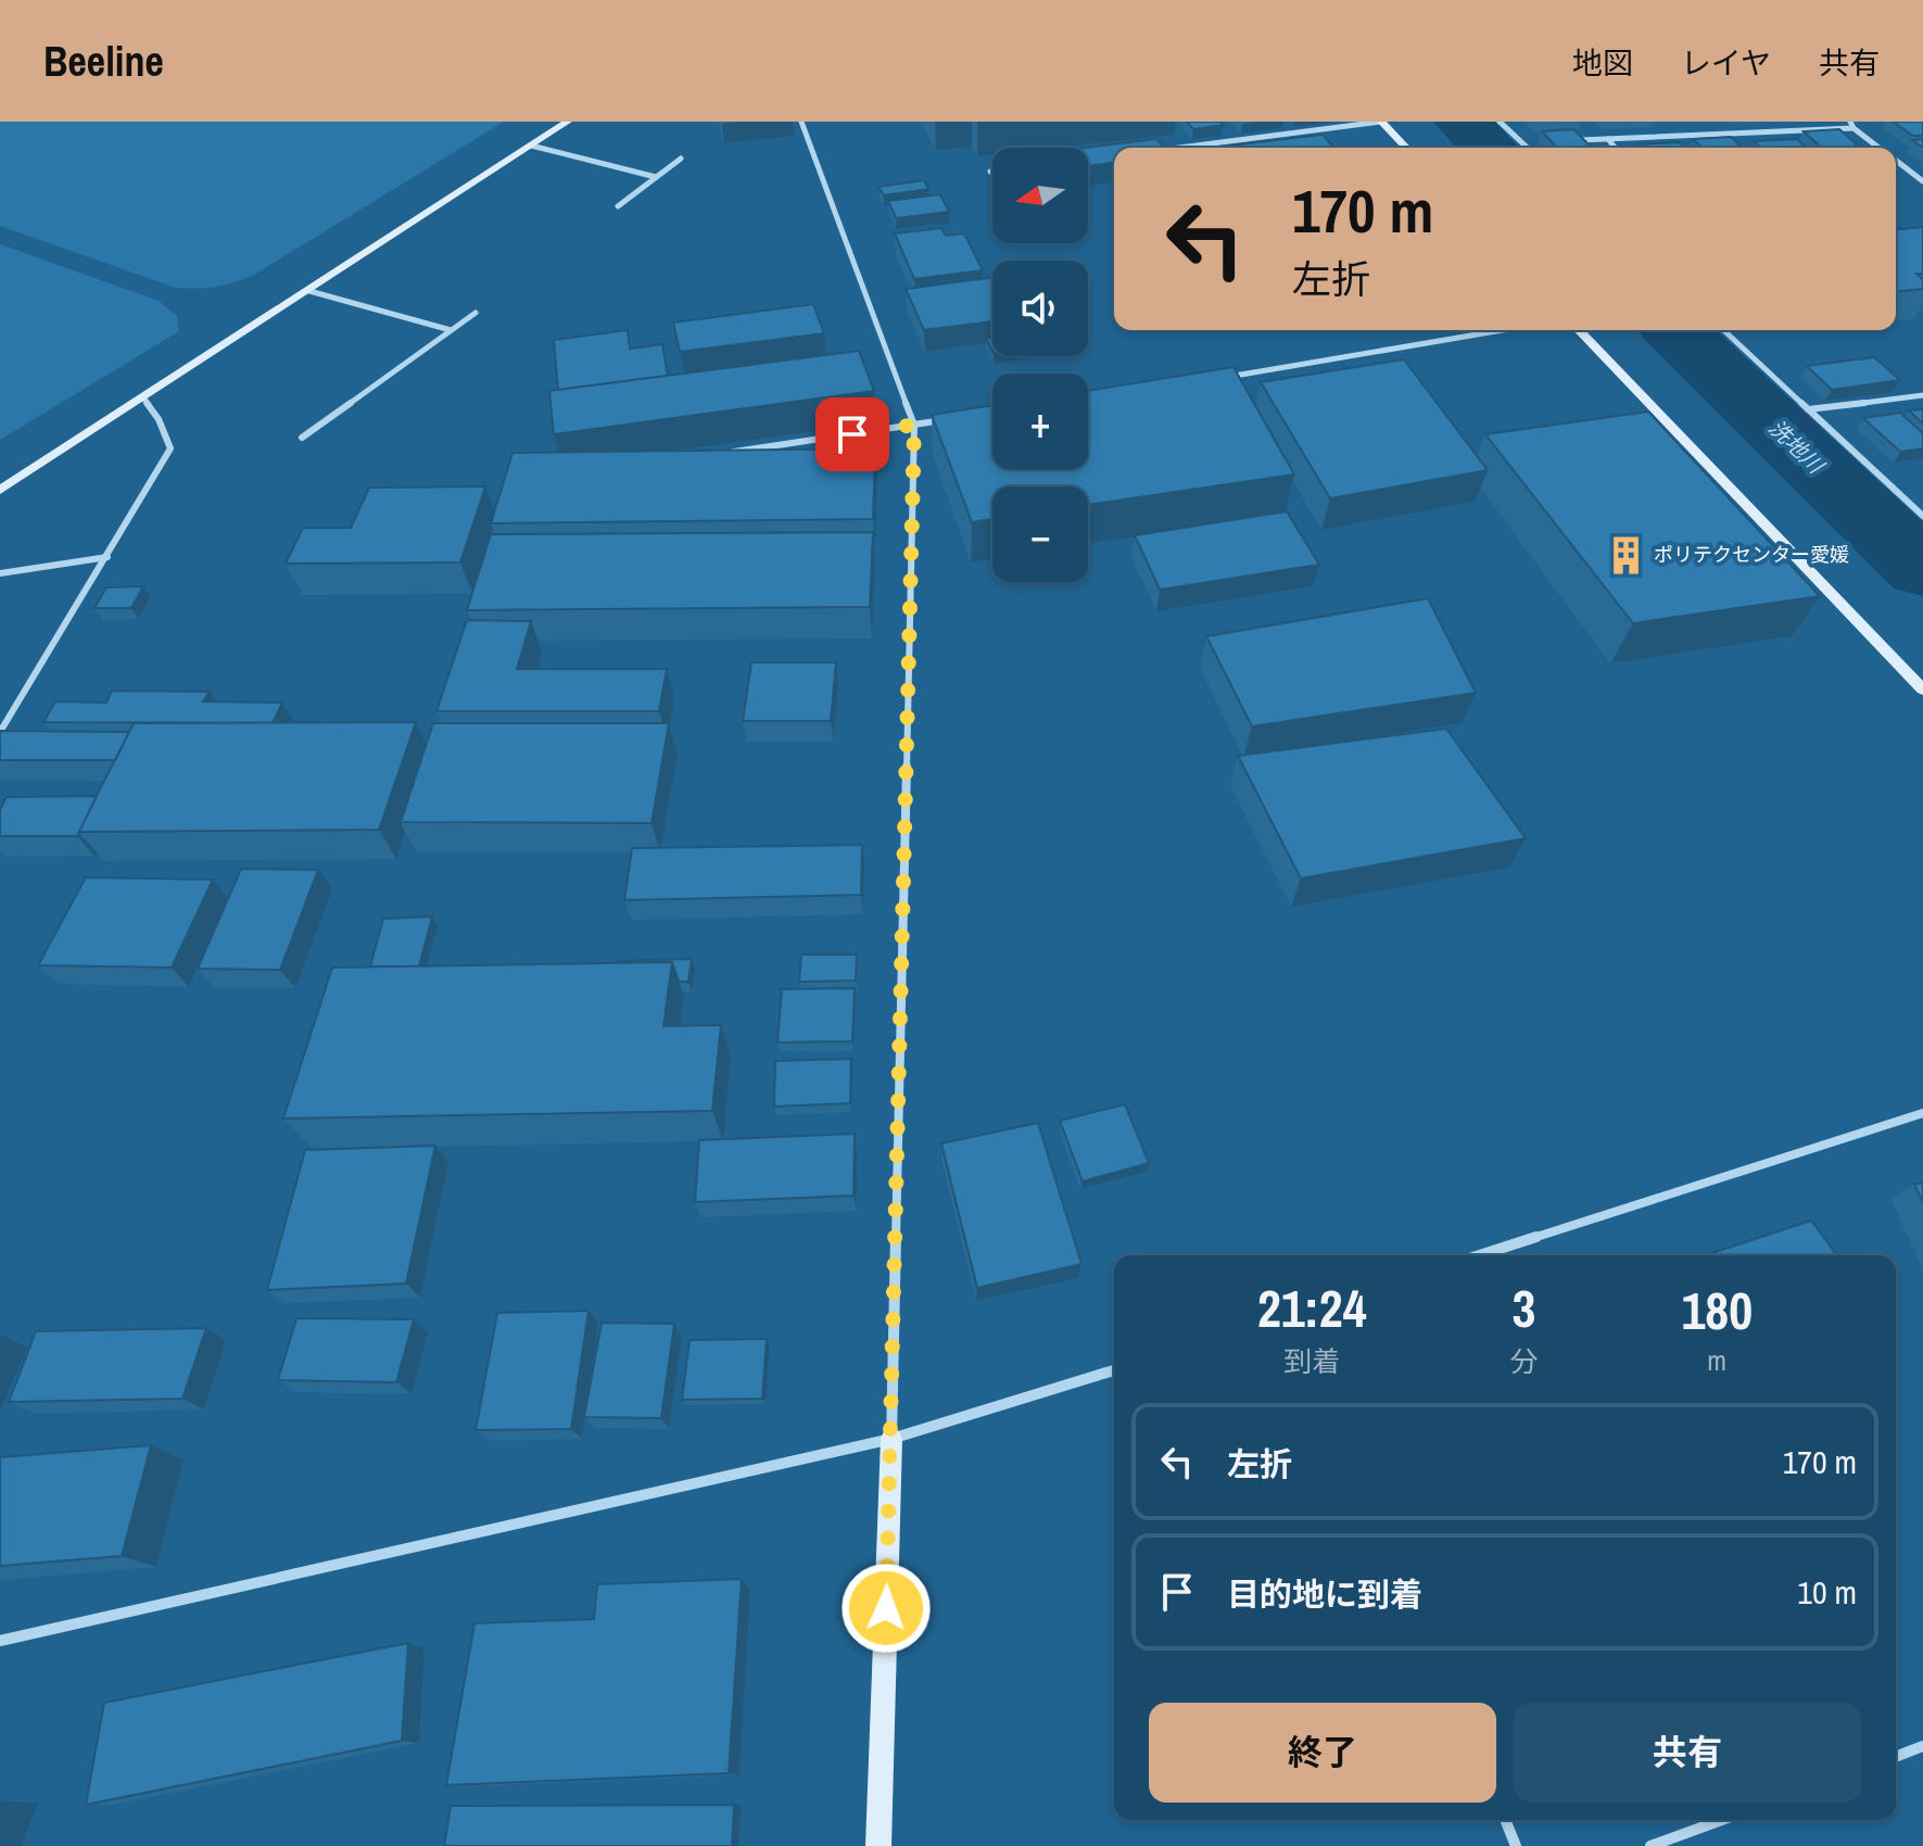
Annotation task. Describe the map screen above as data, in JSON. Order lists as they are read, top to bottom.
{
  "water": ["洗地川"],
  "places": {
    "building": ["ポリテクセンター愛媛"]
  },
  "north": "left",
  "page": {
    "header": "Beeline",
    "nav": ["地図", "レイヤ", "共有"],
    "map_buttons": ["+", "−"],
    "turn": ["170 m", "左折"],
    "eta": [
      "21:24",
      "到着",
      "3",
      "分",
      "180",
      "m"
    ],
    "list": [
      {
        "name": "左折",
        "value": "170 m"
      },
      {
        "name": "目的地に到着",
        "value": "10 m"
      }
    ],
    "buttons": ["終了", "共有"]
  }
}
